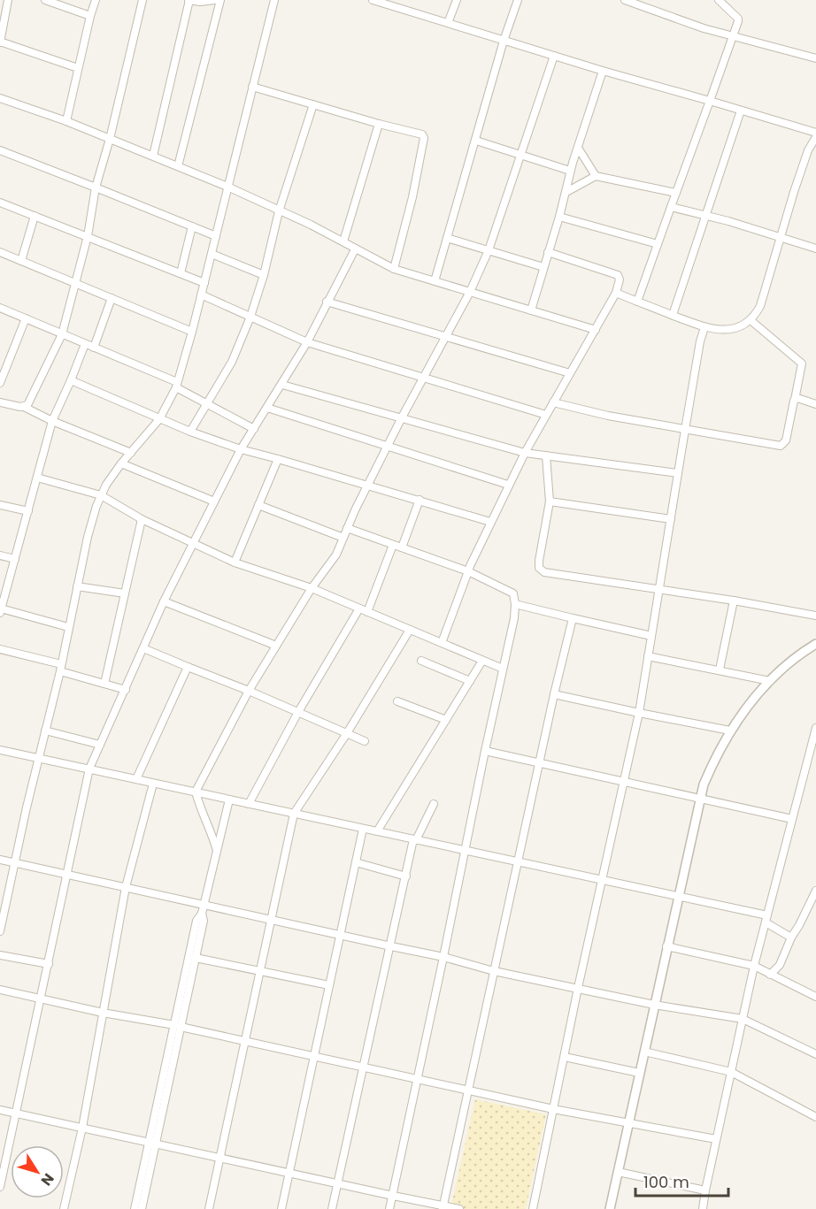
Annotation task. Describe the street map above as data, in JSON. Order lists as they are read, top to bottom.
{
  "scale_bar": "100 m",
  "north": "bottom right"
}
